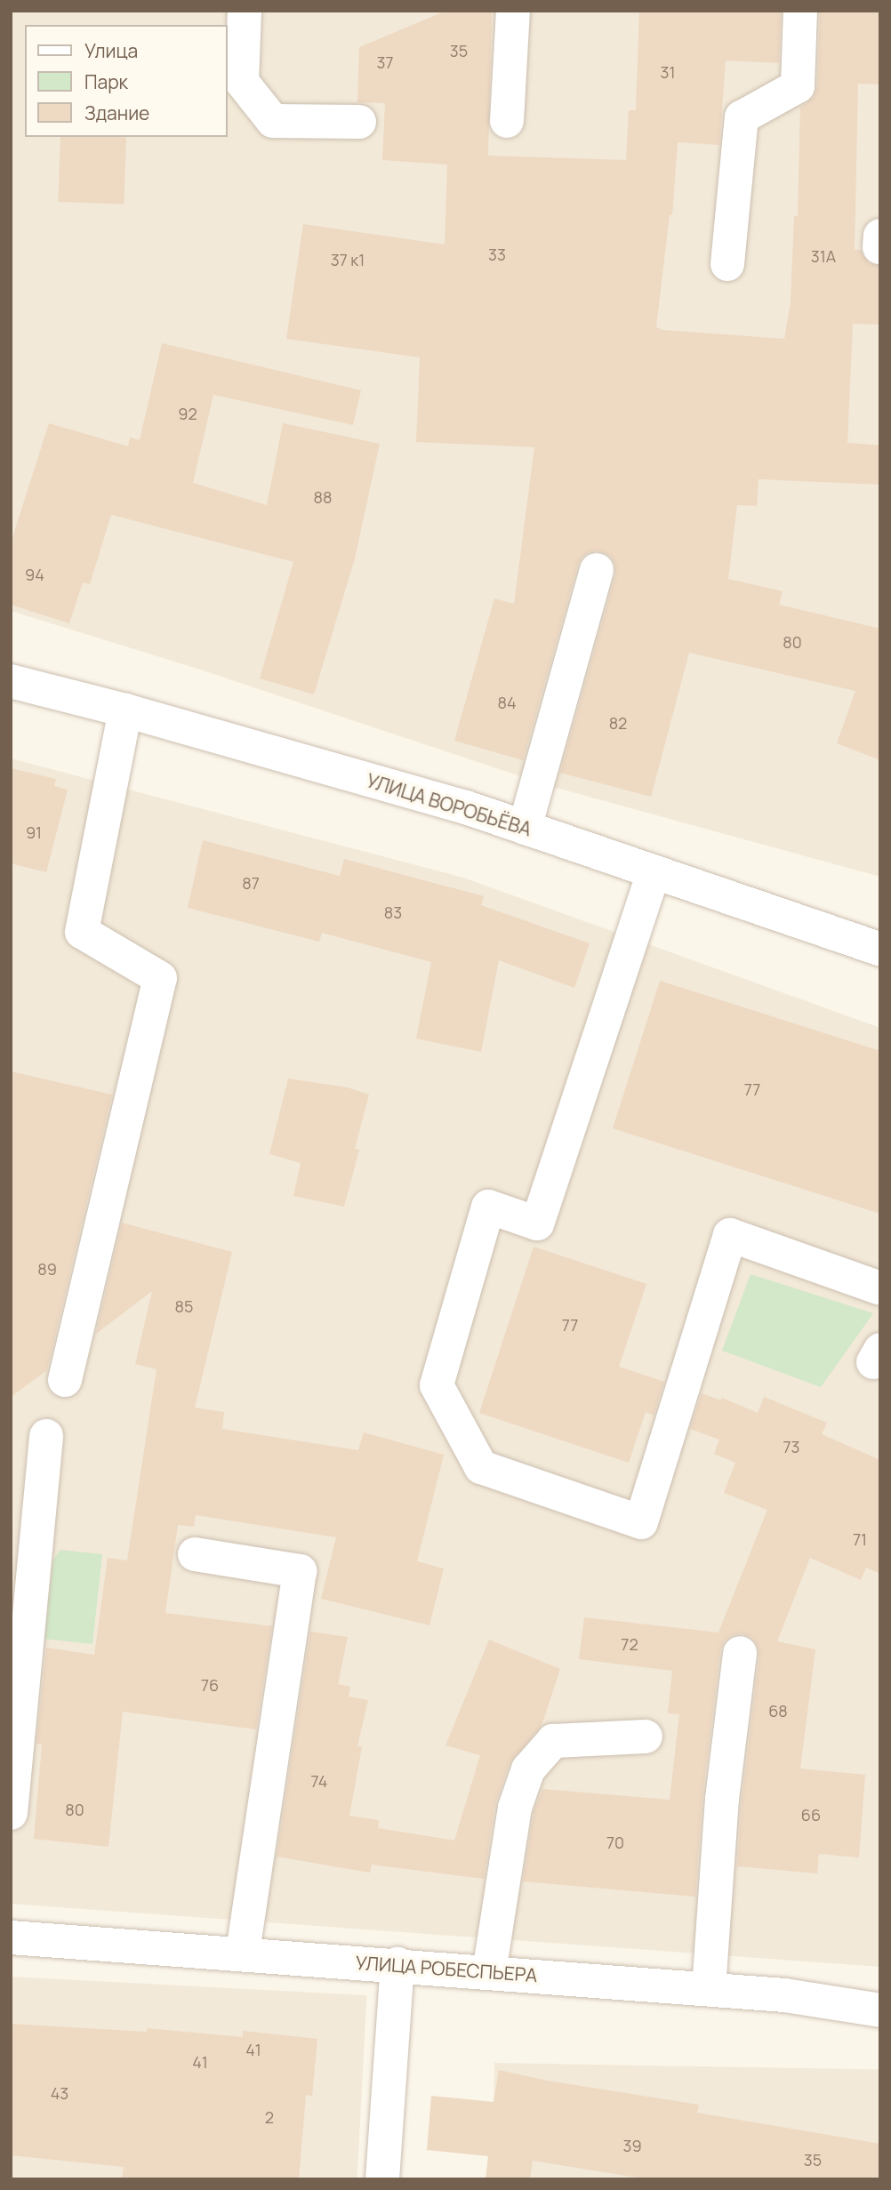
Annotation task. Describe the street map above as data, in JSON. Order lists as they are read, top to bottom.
{
  "streets": {
    "street": ["УЛИЦА ВОРОБЬЁВА", "УЛИЦА РОБЕСПЬЕРА"]
  },
  "house_numbers": [
    "35",
    "37",
    "31",
    "33",
    "31А",
    "37 к1",
    "92",
    "88",
    "94",
    "80",
    "84",
    "82",
    "91",
    "87",
    "83",
    "77",
    "89",
    "85",
    "77",
    "73",
    "71",
    "72",
    "76",
    "68",
    "74",
    "80",
    "66",
    "70",
    "41",
    "41",
    "43",
    "2",
    "39",
    "35"
  ],
  "legend": ["Улица", "Парк", "Здание"]
}
